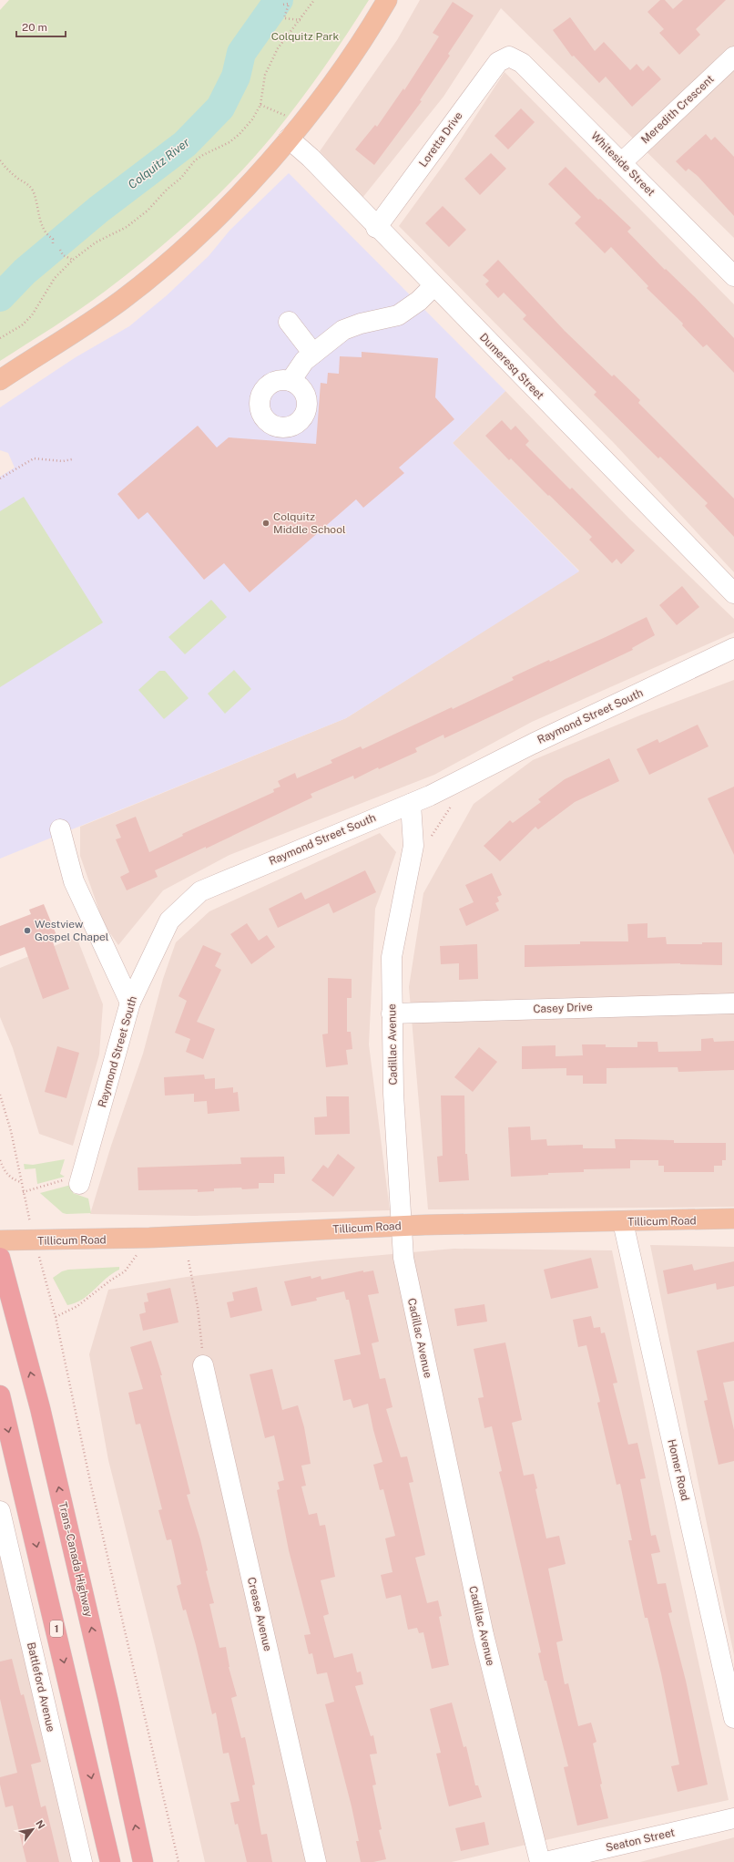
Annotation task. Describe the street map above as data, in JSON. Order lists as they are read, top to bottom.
{
  "streets": {
    "highway": ["Trans-Canada Highway", "1"],
    "main road": ["Tillicum Road"],
    "street": [
      "Meredith Crescent",
      "Loretta Drive",
      "Whiteside Street",
      "Dumeresq Street",
      "Raymond Street South",
      "Casey Drive",
      "Cadillac Avenue",
      "Homer Road",
      "Crease Avenue",
      "Battleford Avenue",
      "Seaton Street"
    ]
  },
  "crossings": [
    ["Meredith Crescent", "Whiteside Street"],
    ["Loretta Drive", "Whiteside Street"],
    ["Loretta Drive", "Dumeresq Street"],
    ["Raymond Street South", "Cadillac Avenue"],
    ["Casey Drive", "Cadillac Avenue"],
    ["Cadillac Avenue", "Tillicum Road"],
    ["Tillicum Road", "Homer Road"]
  ],
  "water": ["Colquitz River"],
  "parks": ["Colquitz Park"],
  "places": ["Colquitz Middle School", "Westview Gospel Chapel"],
  "scale_bar": "20 m",
  "north": "top right"
}
